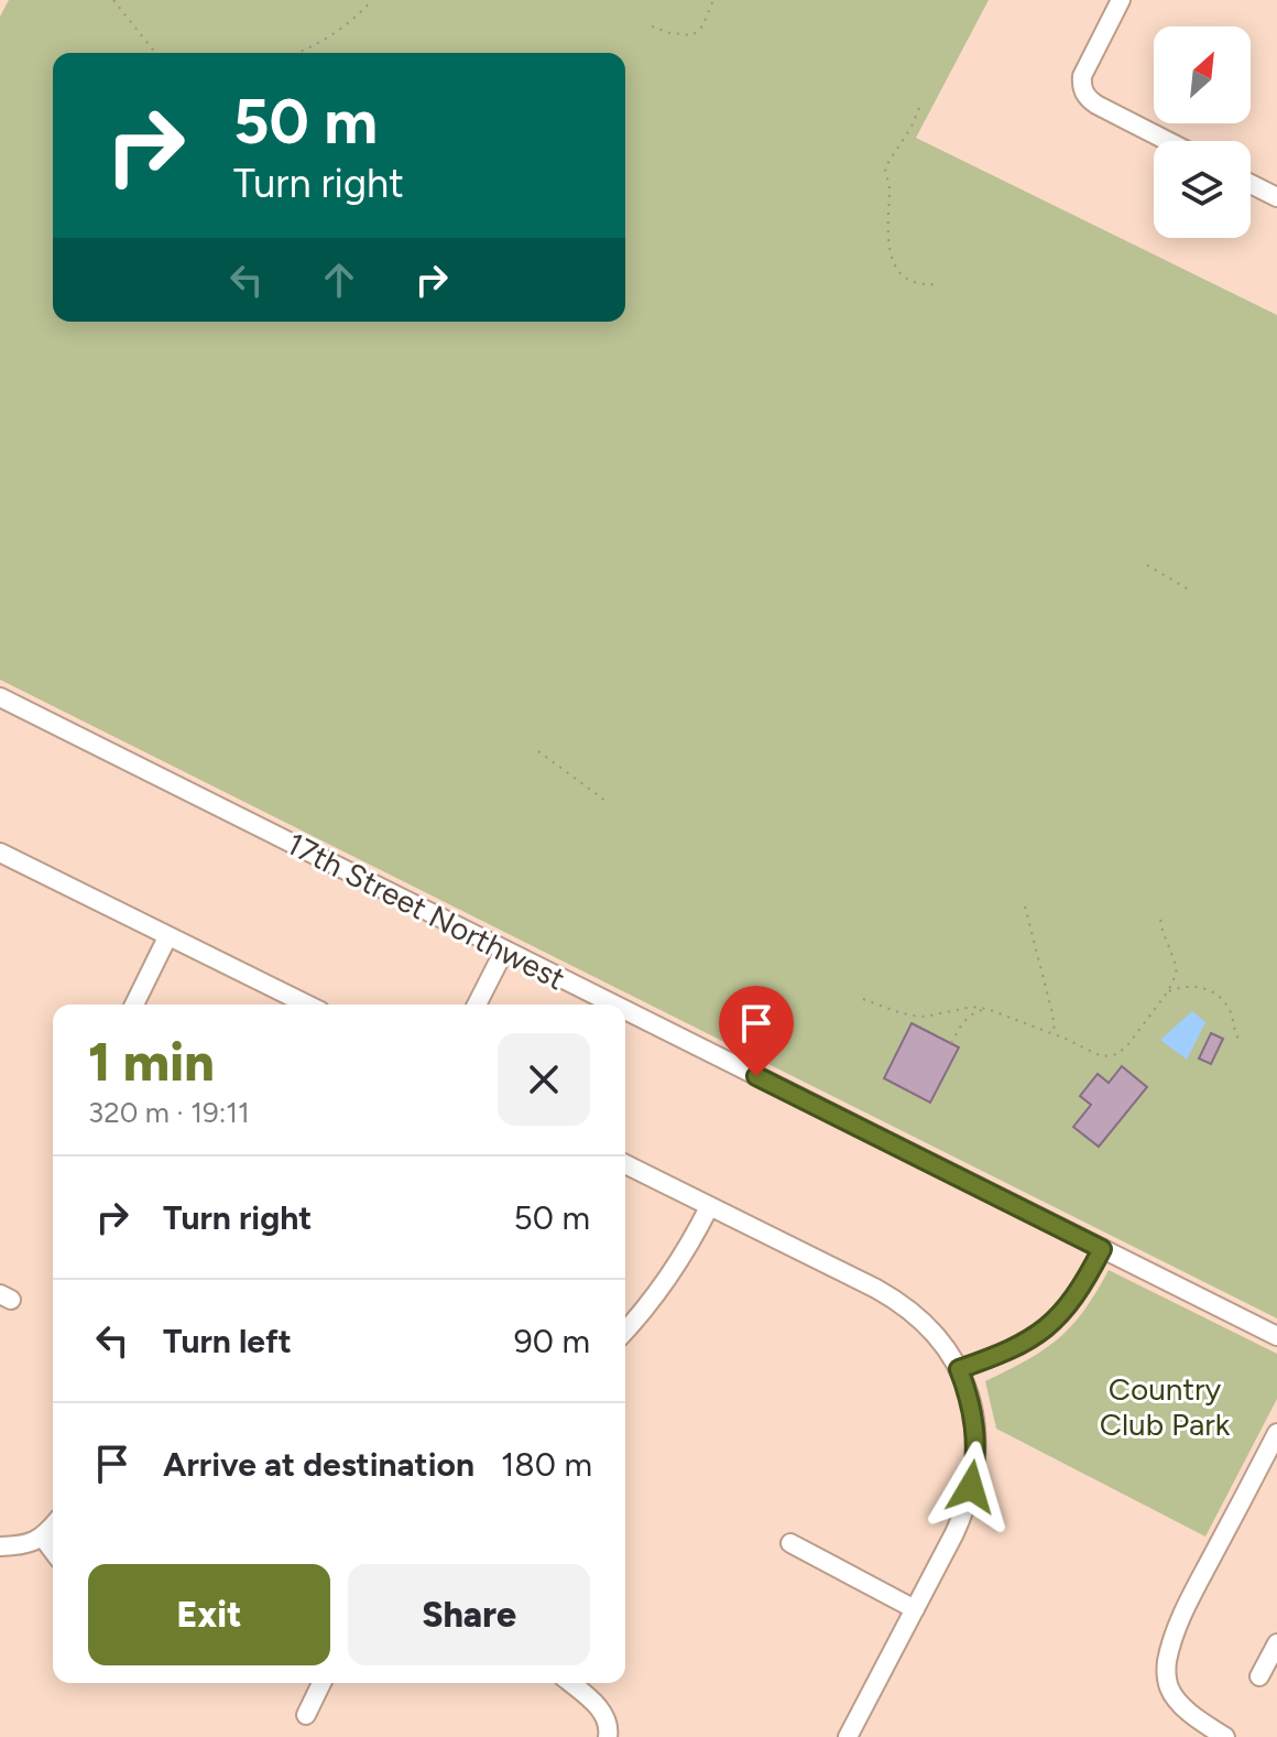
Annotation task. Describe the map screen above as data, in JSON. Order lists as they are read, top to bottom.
{
  "streets": {
    "street": ["17th Street Northwest"]
  },
  "parks": ["Country Club Park"],
  "north": "top right",
  "page": {
    "turn": ["50 m", "Turn right"],
    "heading": ["1 min", "320 m · 19:11"],
    "list": [
      {
        "name": "Turn right",
        "value": "50 m"
      },
      {
        "name": "Turn left",
        "value": "90 m"
      },
      {
        "name": "Arrive at destination",
        "value": "180 m"
      }
    ],
    "buttons": ["Exit", "Share"]
  }
}
